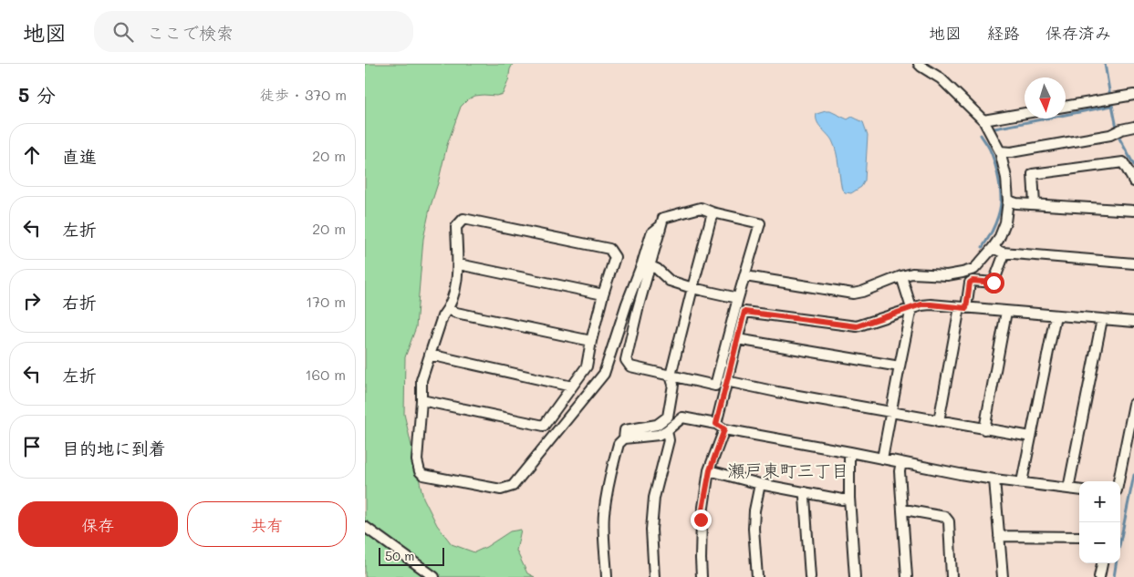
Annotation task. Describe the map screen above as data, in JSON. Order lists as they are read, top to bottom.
{
  "districts": ["瀬戸東町三丁目"],
  "scale_bar": "50 m",
  "north": "bottom",
  "page": {
    "header": "地図",
    "search": "ここで検索",
    "nav": ["地図", "経路", "保存済み"],
    "heading": ["5 分", "徒歩 · 370 m"],
    "list": [
      ["直進", "20 m"],
      ["左折", "20 m"],
      ["右折", "170 m"],
      ["左折", "160 m"],
      "目的地に到着"
    ],
    "map_buttons": ["+", "−"],
    "buttons": ["保存", "共有"],
    "scale": "50 m"
  }
}
